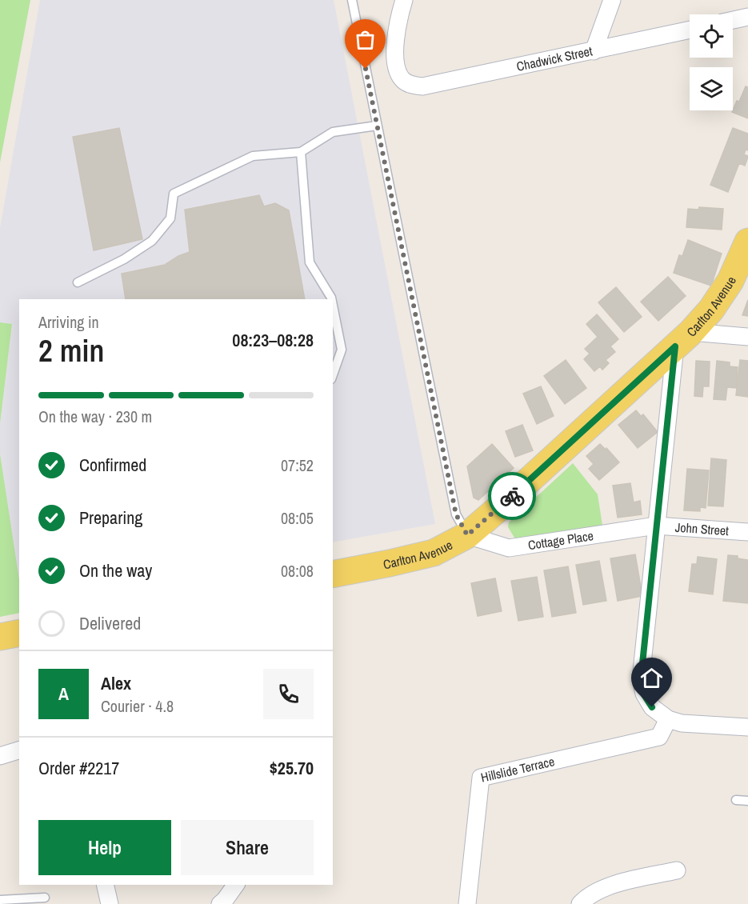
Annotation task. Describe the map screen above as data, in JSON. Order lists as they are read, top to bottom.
{
  "streets": {
    "main road": ["Carlton Avenue"],
    "street": [
      "Chadwick Street",
      "John Street",
      "Cottage Place",
      "Hillslide Terrace"
    ]
  },
  "crossings": [
    ["Carlton Avenue", "Cottage Place"],
    ["John Street", "Cottage Place"]
  ],
  "page": {
    "heading": ["2 min", "Arriving in", "08:23–08:28"],
    "panel": [
      "Alex",
      "Courier · 4.8",
      "Order #2217",
      "$25.70"
    ],
    "bar": "On the way · 230 m",
    "list": [
      ["Confirmed", "07:52"],
      ["Preparing", "08:05"],
      ["On the way", "08:08"],
      "Delivered"
    ],
    "round": "A",
    "buttons": ["Help", "Share"]
  }
}
